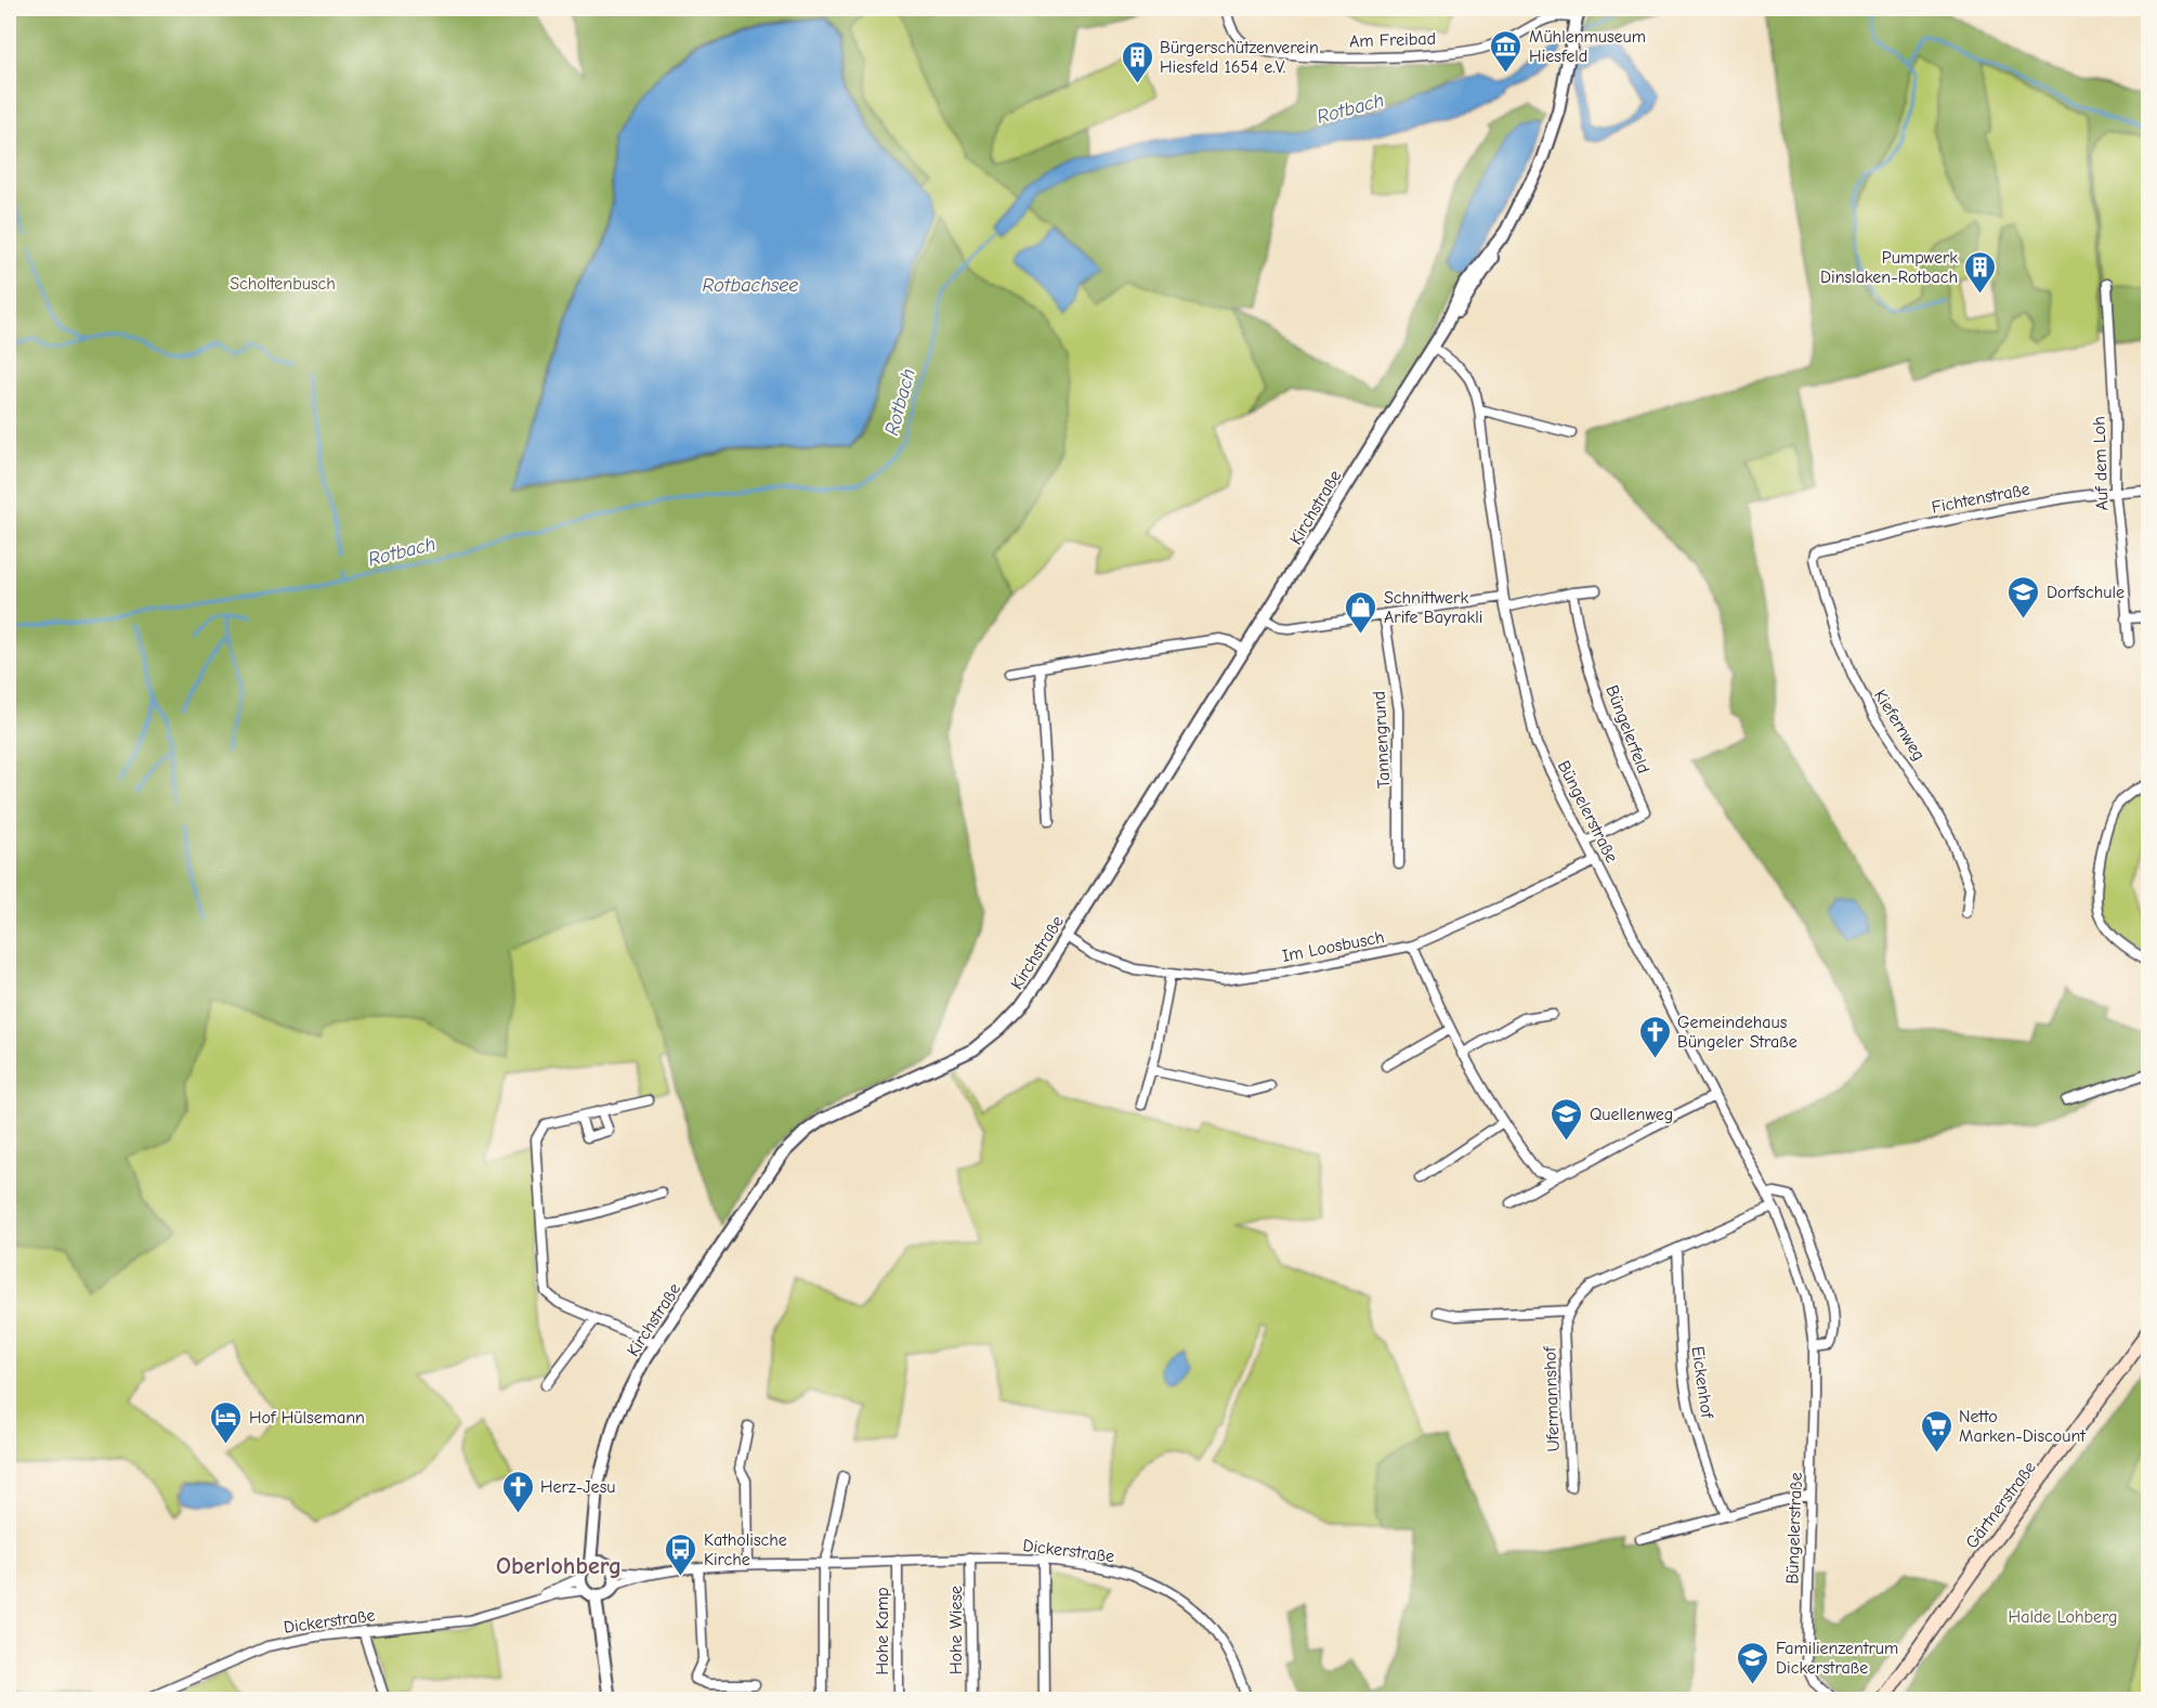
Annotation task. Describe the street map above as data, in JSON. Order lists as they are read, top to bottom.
{
  "streets": {
    "main road": ["Gärtnerstraße"],
    "street": [
      "Am Freibad",
      "Auf dem Loh",
      "Fichtenstraße",
      "Kirchstraße",
      "Kiefernweg",
      "Büngelerfeld",
      "Tannengrund",
      "Büngelerstraße",
      "Im Loosbusch",
      "Eickenhof",
      "Ufermannshof",
      "Dickerstraße",
      "Hohe Wiese",
      "Hohe Kamp"
    ]
  },
  "crossings": [
    ["Am Freibad", "Kirchstraße"],
    ["Auf dem Loh", "Fichtenstraße"],
    ["Fichtenstraße", "Kiefernweg"],
    ["Kirchstraße", "Büngelerstraße"],
    ["Kirchstraße", "Im Loosbusch"],
    ["Büngelerfeld", "Büngelerstraße"],
    ["Büngelerstraße", "Im Loosbusch"],
    ["Dickerstraße", "Hohe Wiese"],
    ["Dickerstraße", "Hohe Kamp"]
  ],
  "districts": ["Oberlohberg"],
  "water": ["Rotbach", "Rotbachsee"],
  "parks": ["Scholtenbusch", "Halde Lohberg"],
  "places": {
    "museum": ["Mühlenmuseum Hiesfeld"],
    "building": ["Bürgerschützenverein Hiesfeld 1654 e.V.", "Pumpwerk Dinslaken-Rotbach"],
    "school or university": ["Dorfschule", "Quellenweg", "Familienzentrum Dickerstraße"],
    "shop": ["Schnittwerk Arife Bayrakli"],
    "church": ["Gemeindehaus Büngeler Straße", "Herz-Jesu"],
    "hotel": ["Hof Hülsemann"],
    "supermarket": ["Netto Marken-Discount"],
    "bus stop": ["Katholische Kirche"]
  }
}
